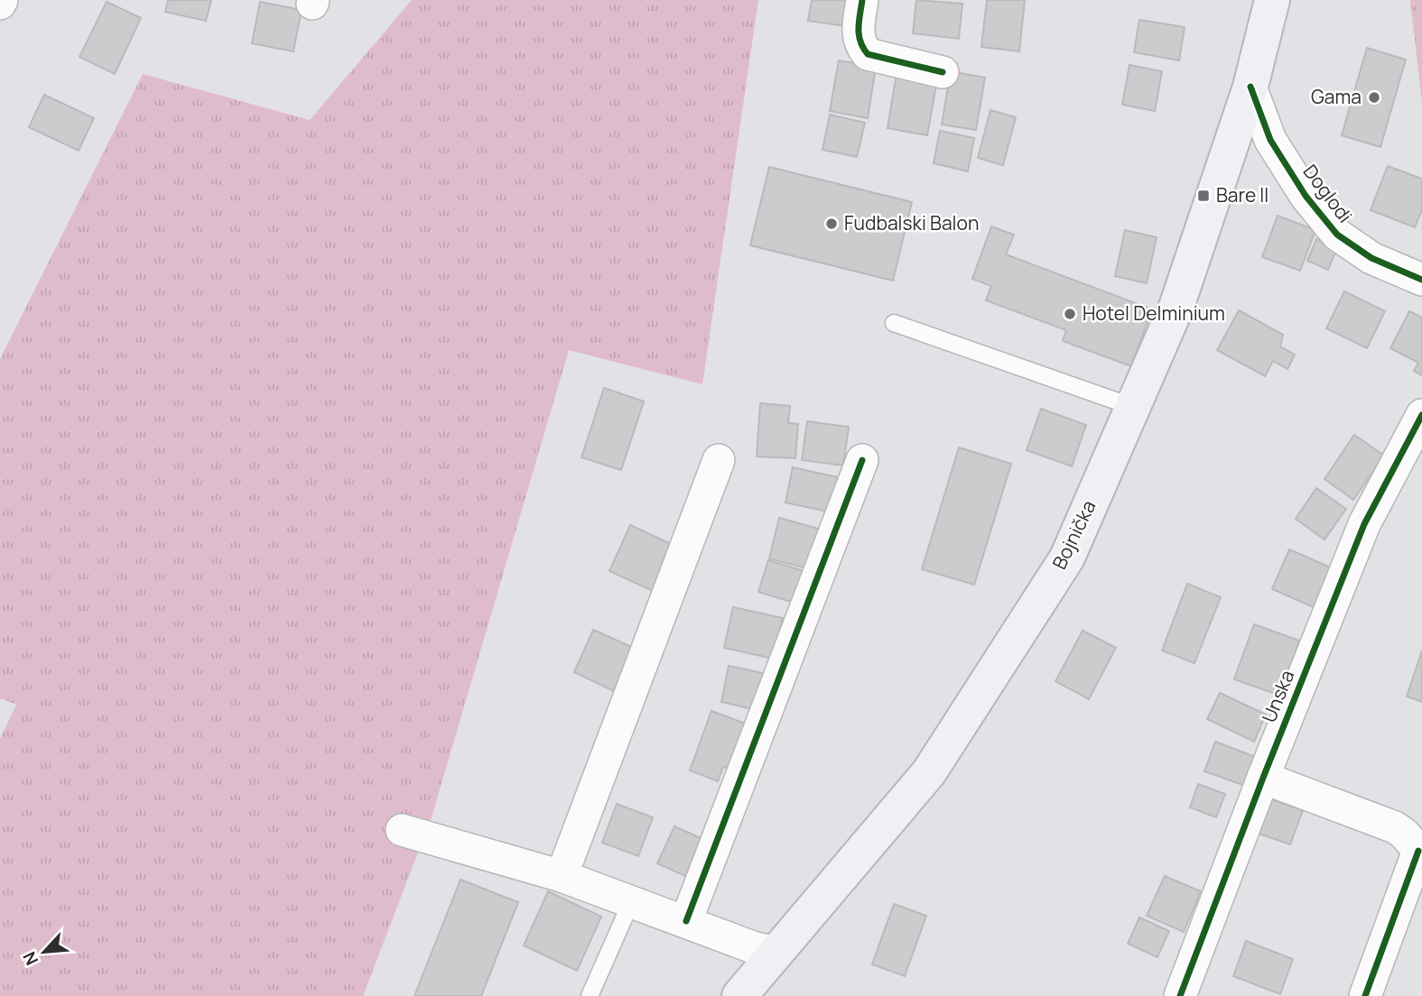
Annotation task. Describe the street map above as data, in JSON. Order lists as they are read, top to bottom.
{
  "streets": {
    "main road": ["Bojnička"],
    "street": ["Doglodi", "Unska"]
  },
  "crossings": [
    ["Doglodi", "Bojnička"]
  ],
  "places": {
    "other": ["Gama", "Fudbalski Balon", "Hotel Delminium"],
    "transit": ["Bare II"]
  },
  "north": "bottom left"
}
